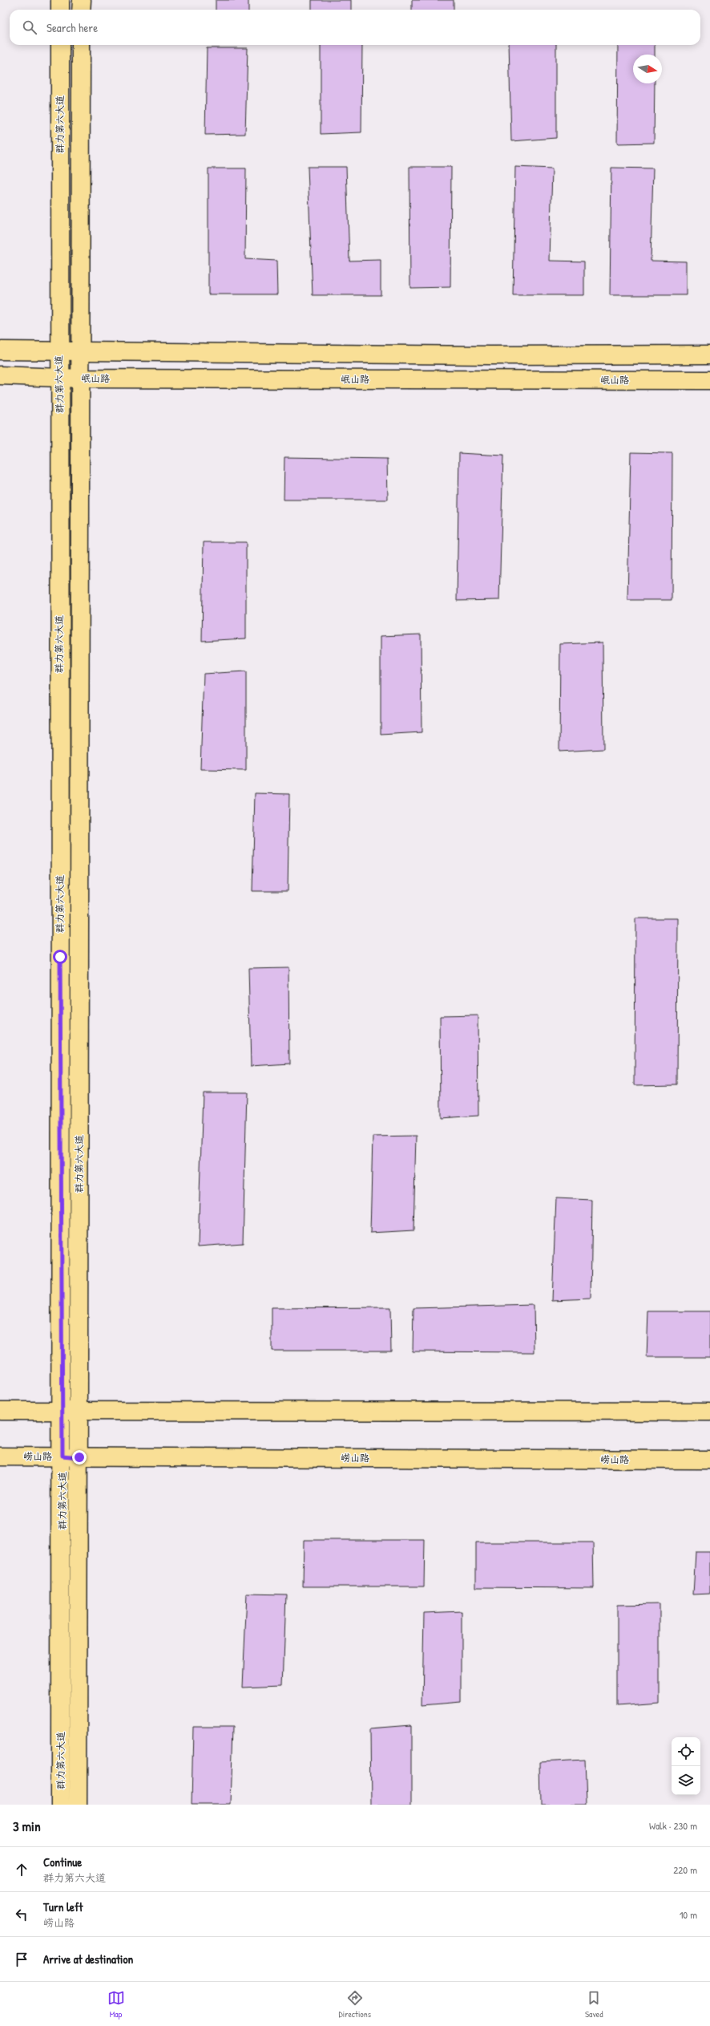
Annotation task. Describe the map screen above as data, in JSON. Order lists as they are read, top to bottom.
{
  "streets": {
    "main road": ["群力第六大道", "岷山路", "崂山路"]
  },
  "crossings": [
    ["群力第六大道", "岷山路"],
    ["群力第六大道", "崂山路"]
  ],
  "north": "right",
  "page": {
    "search": "Search here",
    "heading": ["3 min", "Walk · 230 m"],
    "list": [
      ["Continue", "群力第六大道", "220 m"],
      ["Turn left", "崂山路", "10 m"],
      "Arrive at destination"
    ],
    "nav": ["Map", "Directions", "Saved"]
  }
}
